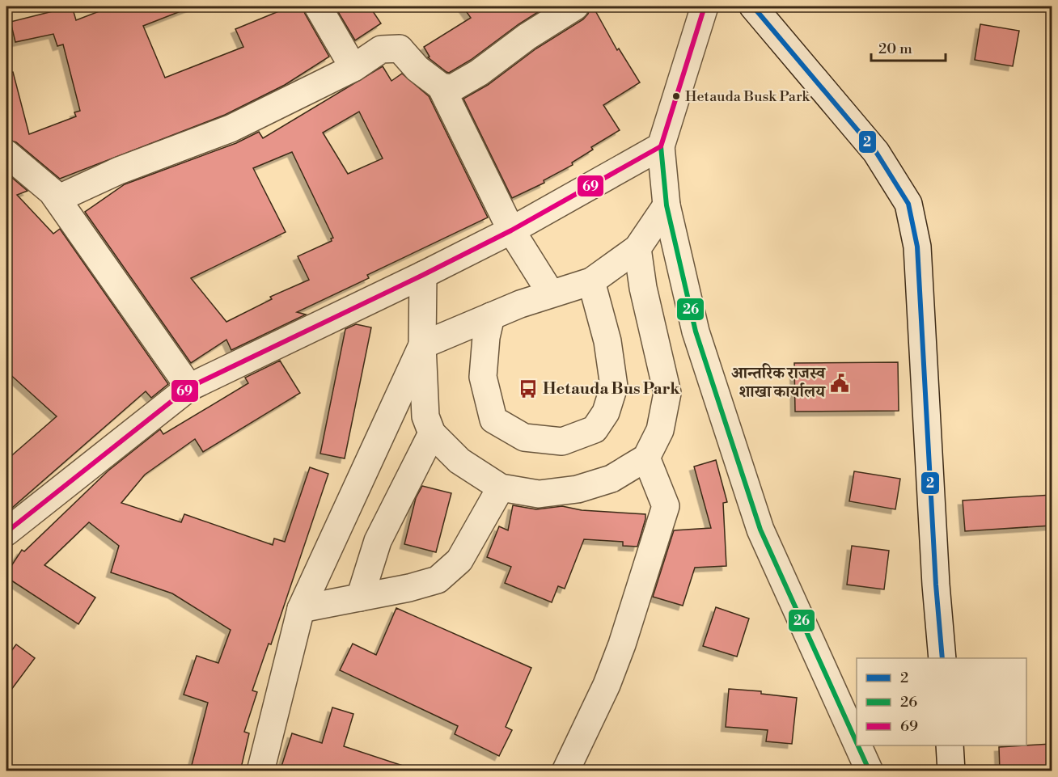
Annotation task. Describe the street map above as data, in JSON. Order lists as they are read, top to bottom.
{
  "places": {
    "other": ["Hetauda Busk Park"],
    "public building": ["आन्तरिक राजस्व शाखा कार्यालय"],
    "bus stop": ["Hetauda Bus Park"]
  },
  "lines": ["transit line 2", "transit line 69", "transit line 26"],
  "legend": ["2", "26", "69"],
  "scale_bar": "20 m"
}
